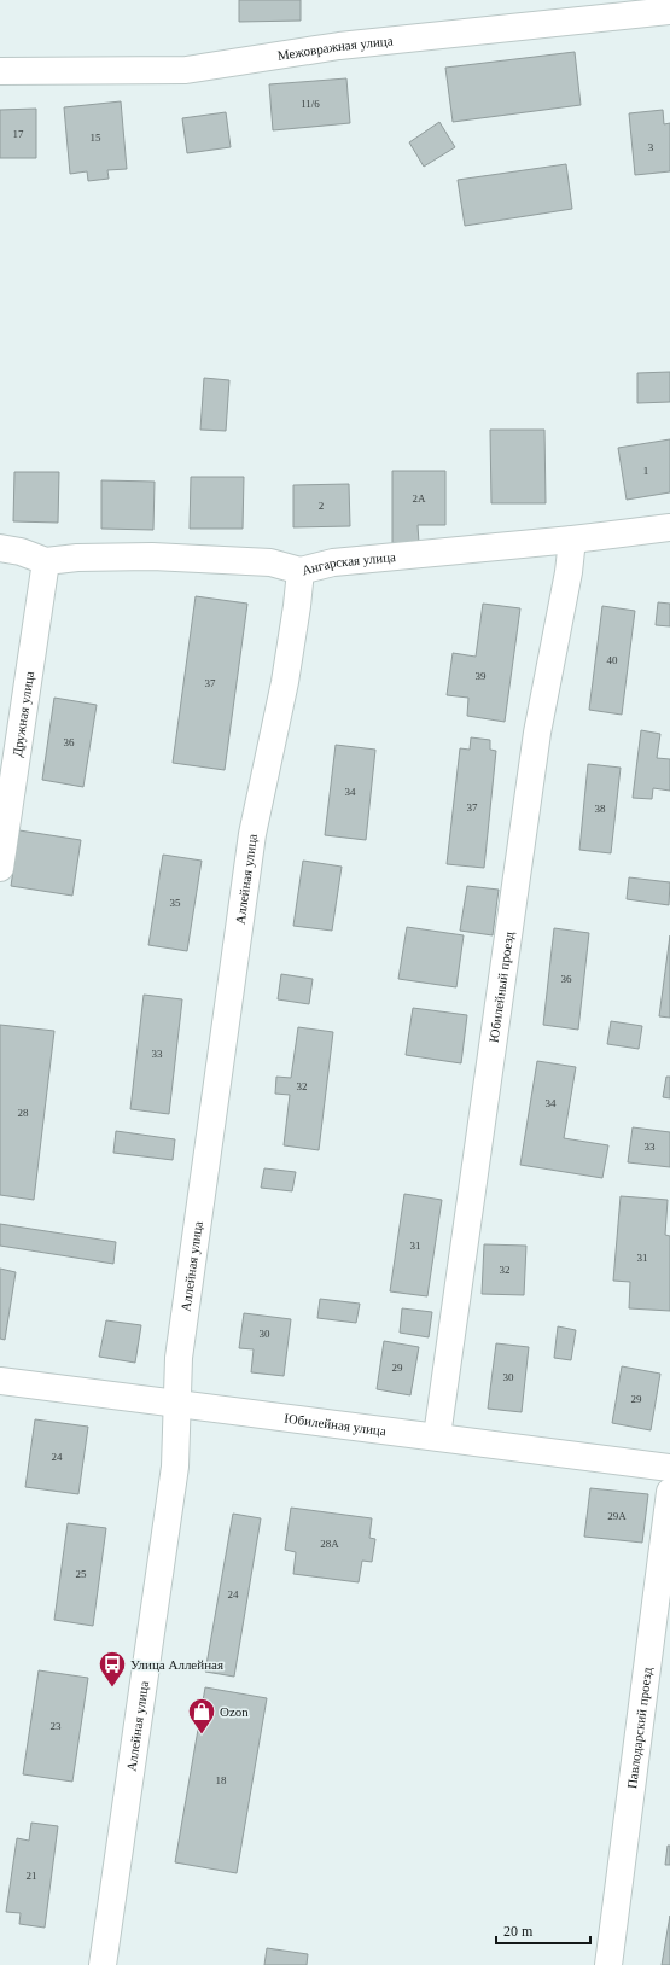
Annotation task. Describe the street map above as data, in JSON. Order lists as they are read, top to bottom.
{
  "streets": {
    "street": [
      "Межовражная улица",
      "Ангарская улица",
      "Дружная улица",
      "Аллейная улица",
      "Юбилейный проезд",
      "Юбилейная улица",
      "Павлодарский проезд"
    ]
  },
  "crossings": [
    ["Ангарская улица", "Дружная улица"],
    ["Ангарская улица", "Аллейная улица"],
    ["Ангарская улица", "Юбилейный проезд"],
    ["Аллейная улица", "Юбилейная улица"],
    ["Юбилейный проезд", "Юбилейная улица"]
  ],
  "places": {
    "bus stop": ["Улица Аллейная"],
    "shop": ["Ozon"]
  },
  "house_numbers": [
    "11/6",
    "17",
    "15",
    "3",
    "1",
    "2А",
    "2",
    "40",
    "39",
    "37",
    "36",
    "34",
    "37",
    "38",
    "35",
    "36",
    "33",
    "32",
    "34",
    "28",
    "33",
    "31",
    "31",
    "32",
    "30",
    "29",
    "30",
    "29",
    "24",
    "29А",
    "28А",
    "25",
    "24",
    "23",
    "18",
    "21"
  ],
  "scale_bar": "20 m"
}
